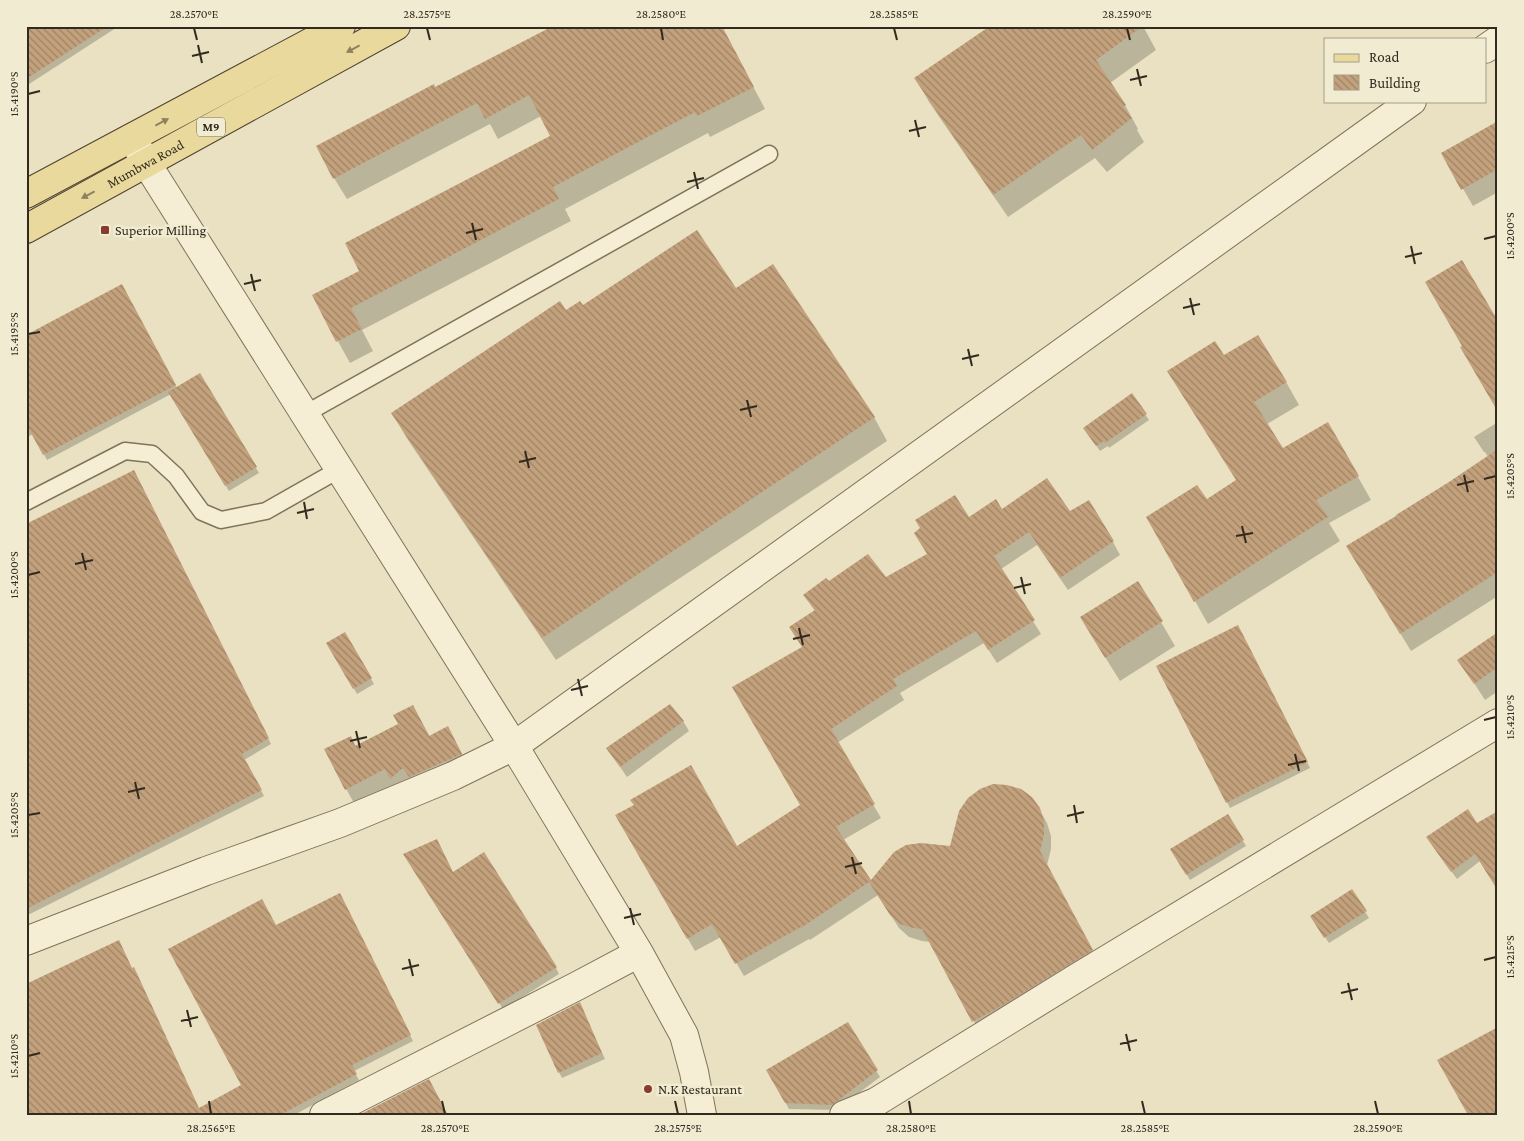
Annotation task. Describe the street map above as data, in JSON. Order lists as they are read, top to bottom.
{
  "streets": {
    "main road": ["M9", "Mumbwa Road"]
  },
  "places": {
    "transit": ["Superior Milling"],
    "other": ["N.K Restaurant"]
  },
  "legend": ["Road", "Building"],
  "coordinates": [
    "28.2570°E",
    "28.2575°E",
    "28.2580°E",
    "28.2585°E",
    "28.2590°E",
    "15.4190°S",
    "15.4200°S",
    "15.4195°S",
    "15.4205°S",
    "15.4210°S",
    "15.4215°S",
    "28.2565°E"
  ]
}
